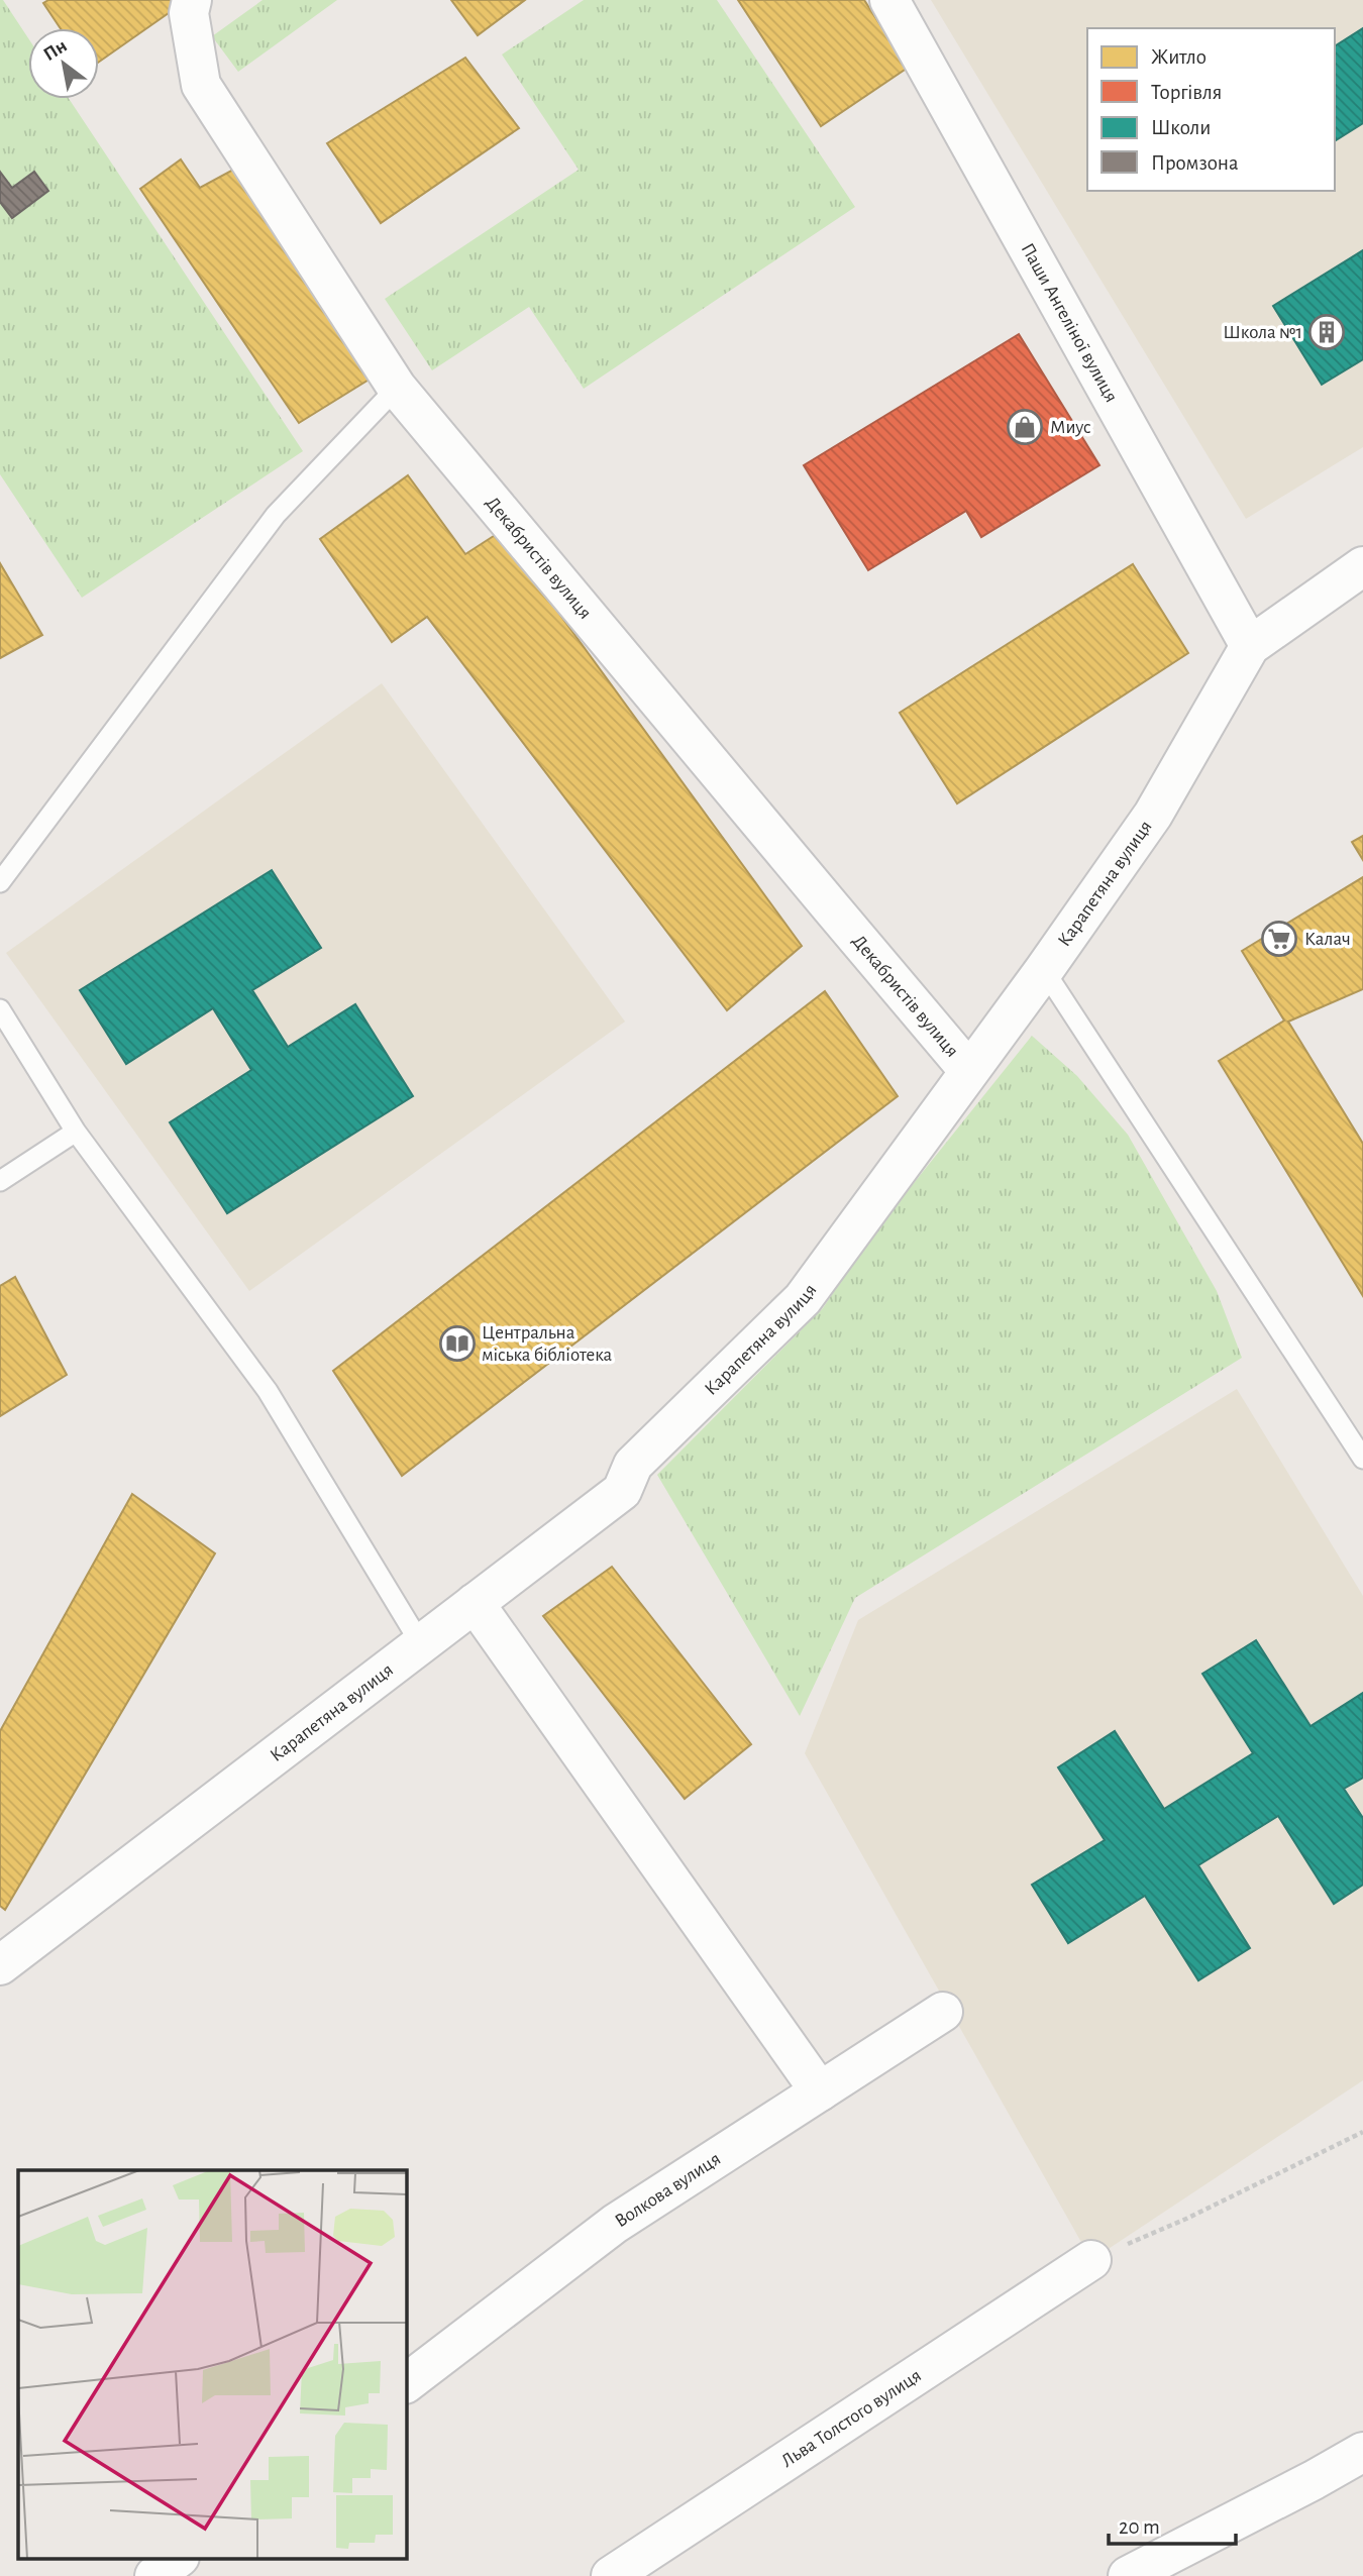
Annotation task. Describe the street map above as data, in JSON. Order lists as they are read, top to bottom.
{
  "streets": {
    "street": [
      "Паши Ангеліної вулиця",
      "Декабристів вулиця",
      "Карапетяна вулиця",
      "Волкова вулиця",
      "Льва Толстого вулиця"
    ]
  },
  "crossings": [
    ["Паши Ангеліної вулиця", "Карапетяна вулиця"],
    ["Декабристів вулиця", "Карапетяна вулиця"]
  ],
  "places": {
    "building": ["Школа №1"],
    "shop": ["Миус"],
    "supermarket": ["Калач"],
    "library": ["Центральна міська бібліотека"]
  },
  "legend": [
    "Житло",
    "Торгівля",
    "Школи",
    "Промзона"
  ],
  "scale_bar": "20 m",
  "north": "top left"
}
